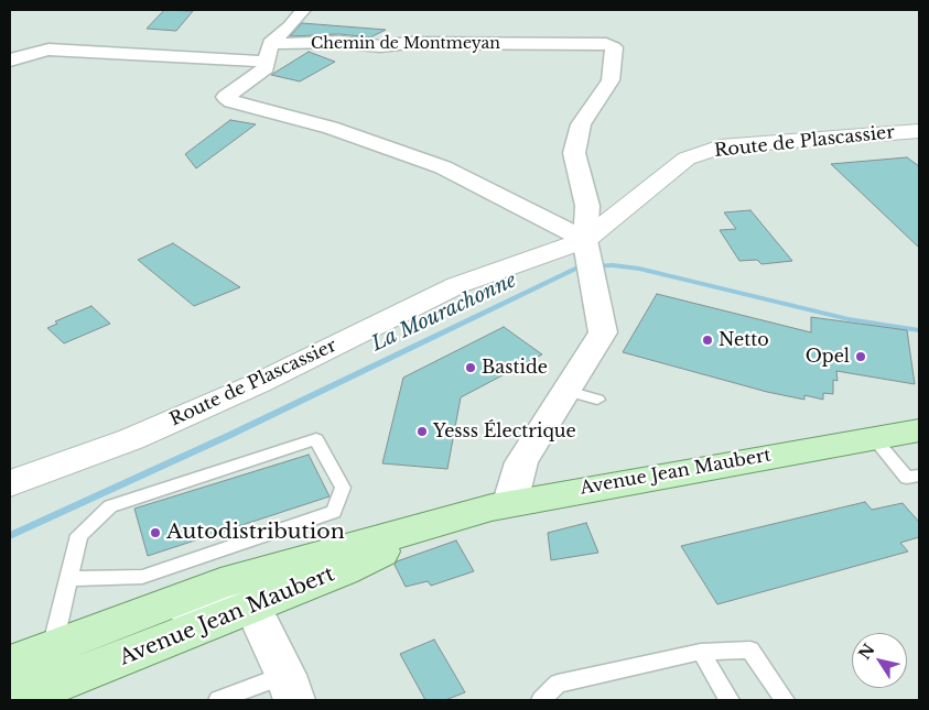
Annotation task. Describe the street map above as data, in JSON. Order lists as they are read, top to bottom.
{
  "streets": {
    "main road": ["Avenue Jean Maubert"],
    "street": ["Chemin de Montmeyan", "Route de Plascassier"]
  },
  "crossings": [
    ["Chemin de Montmeyan", "Route de Plascassier"]
  ],
  "water": ["La Mourachonne"],
  "places": [
    "Netto",
    "Opel",
    "Bastide",
    "Yesss Électrique",
    "Autodistribution"
  ],
  "north": "top left"
}
